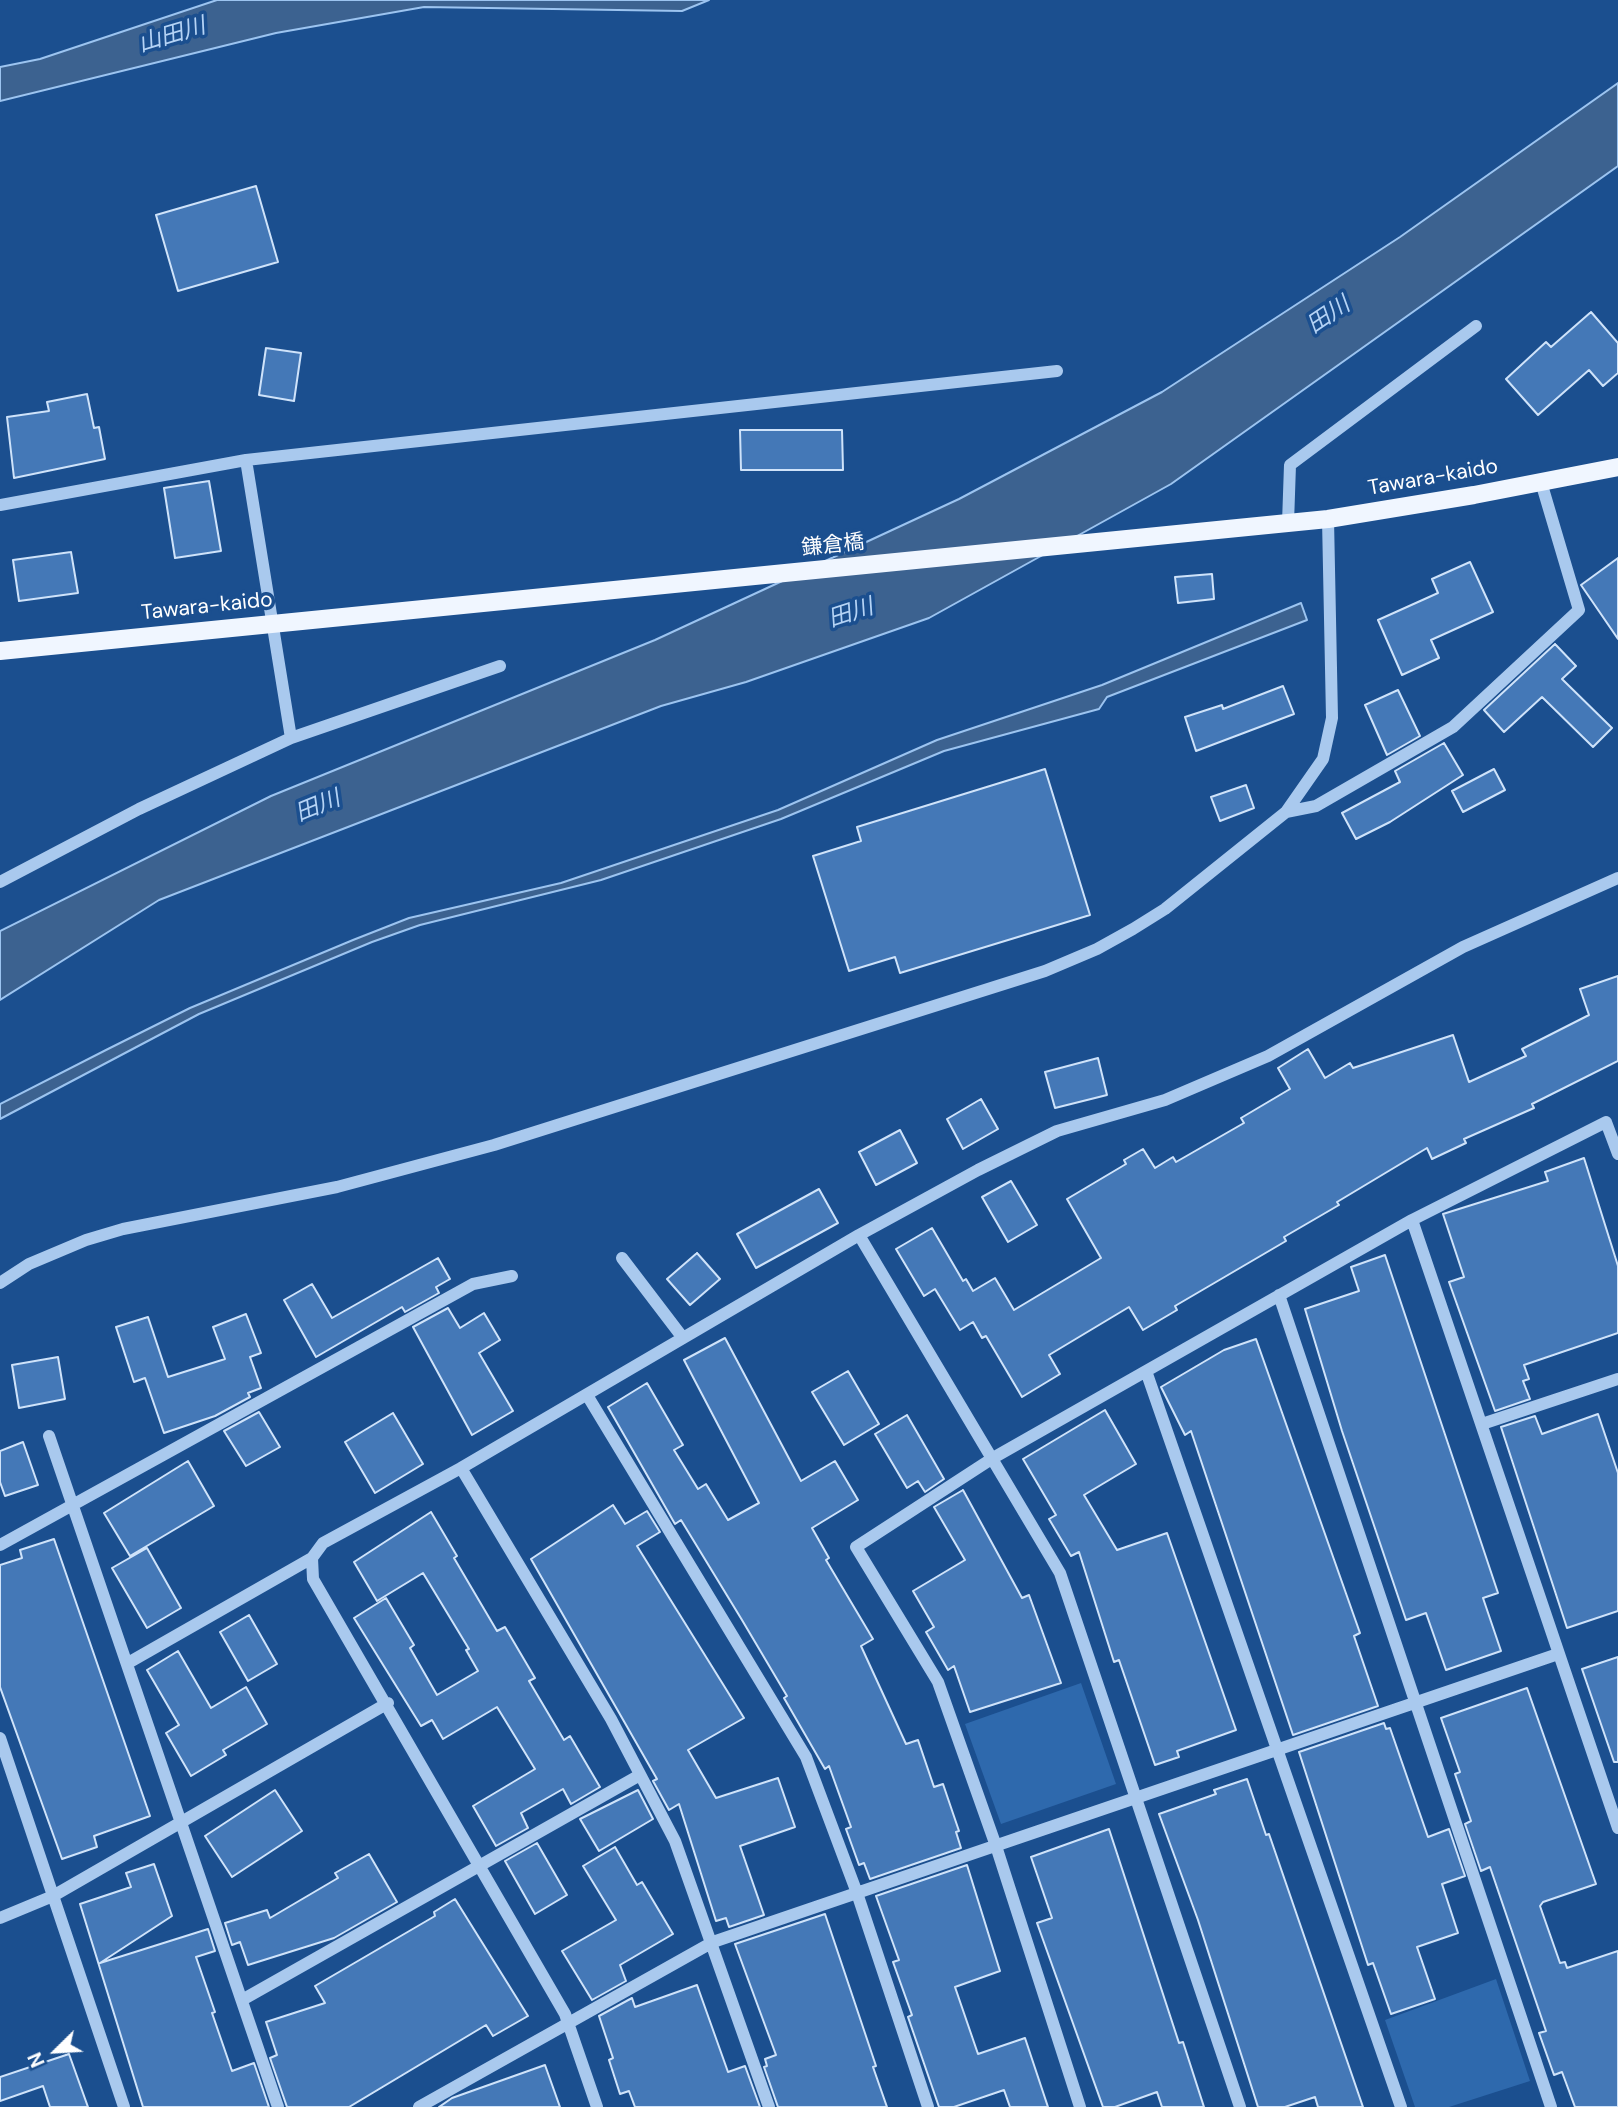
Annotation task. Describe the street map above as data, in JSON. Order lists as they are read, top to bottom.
{
  "streets": {
    "main road": ["Tawara-kaido", "鎌倉橋"]
  },
  "crossings": [
    ["Tawara-kaido", "鎌倉橋"]
  ],
  "water": ["山田川", "田川"],
  "north": "bottom left"
}
